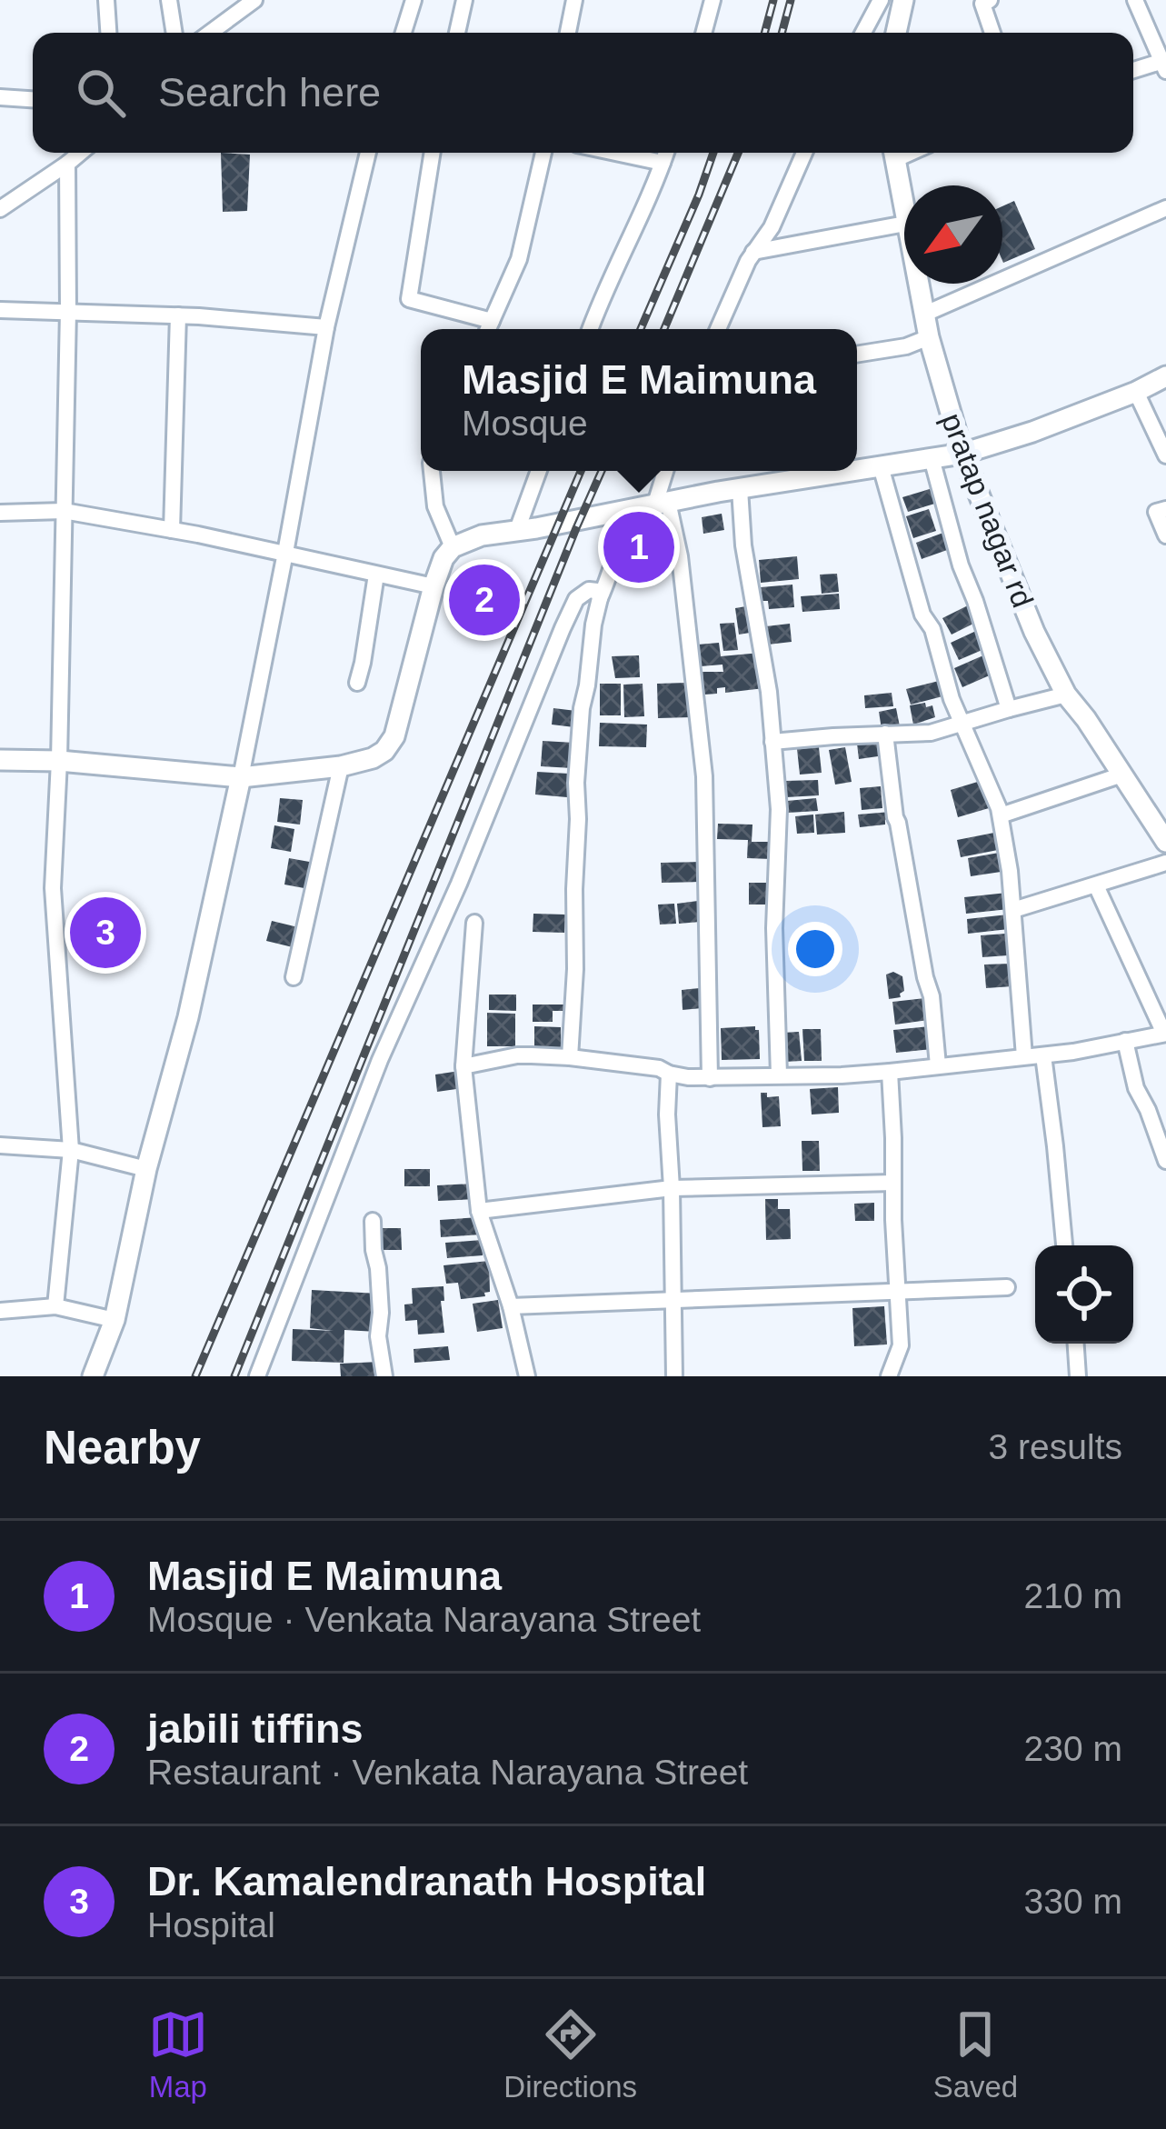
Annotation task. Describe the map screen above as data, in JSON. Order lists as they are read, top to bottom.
{
  "streets": {
    "street": ["pratap nagar rd"]
  },
  "north": "bottom left",
  "page": {
    "search": "Search here",
    "popup": ["Masjid E Maimuna", "Mosque"],
    "pins": ["1", "2", "3"],
    "heading": ["Nearby", "3 results"],
    "list": [
      {
        "mark": "1",
        "name": "Masjid E Maimuna",
        "note": "Mosque · Venkata Narayana Street",
        "value": "210 m"
      },
      {
        "mark": "2",
        "name": "jabili tiffins",
        "note": "Restaurant · Venkata Narayana Street",
        "value": "230 m"
      },
      {
        "mark": "3",
        "name": "Dr. Kamalendranath Hospital",
        "note": "Hospital",
        "value": "330 m"
      }
    ],
    "nav": ["Map", "Directions", "Saved"]
  }
}
